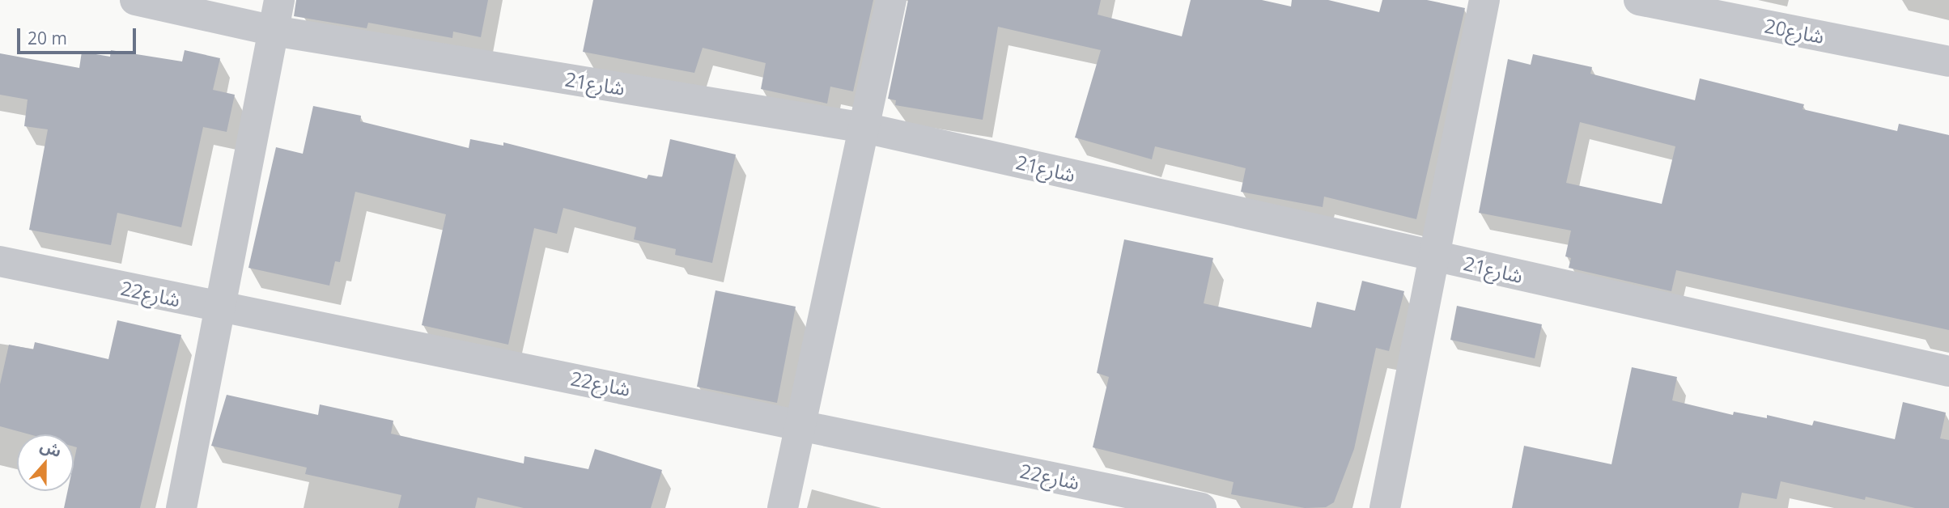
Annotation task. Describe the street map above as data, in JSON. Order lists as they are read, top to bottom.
{
  "streets": {
    "street": ["شارع20", "شارع21", "شارع22"]
  },
  "scale_bar": "20 m",
  "north": "top"
}
